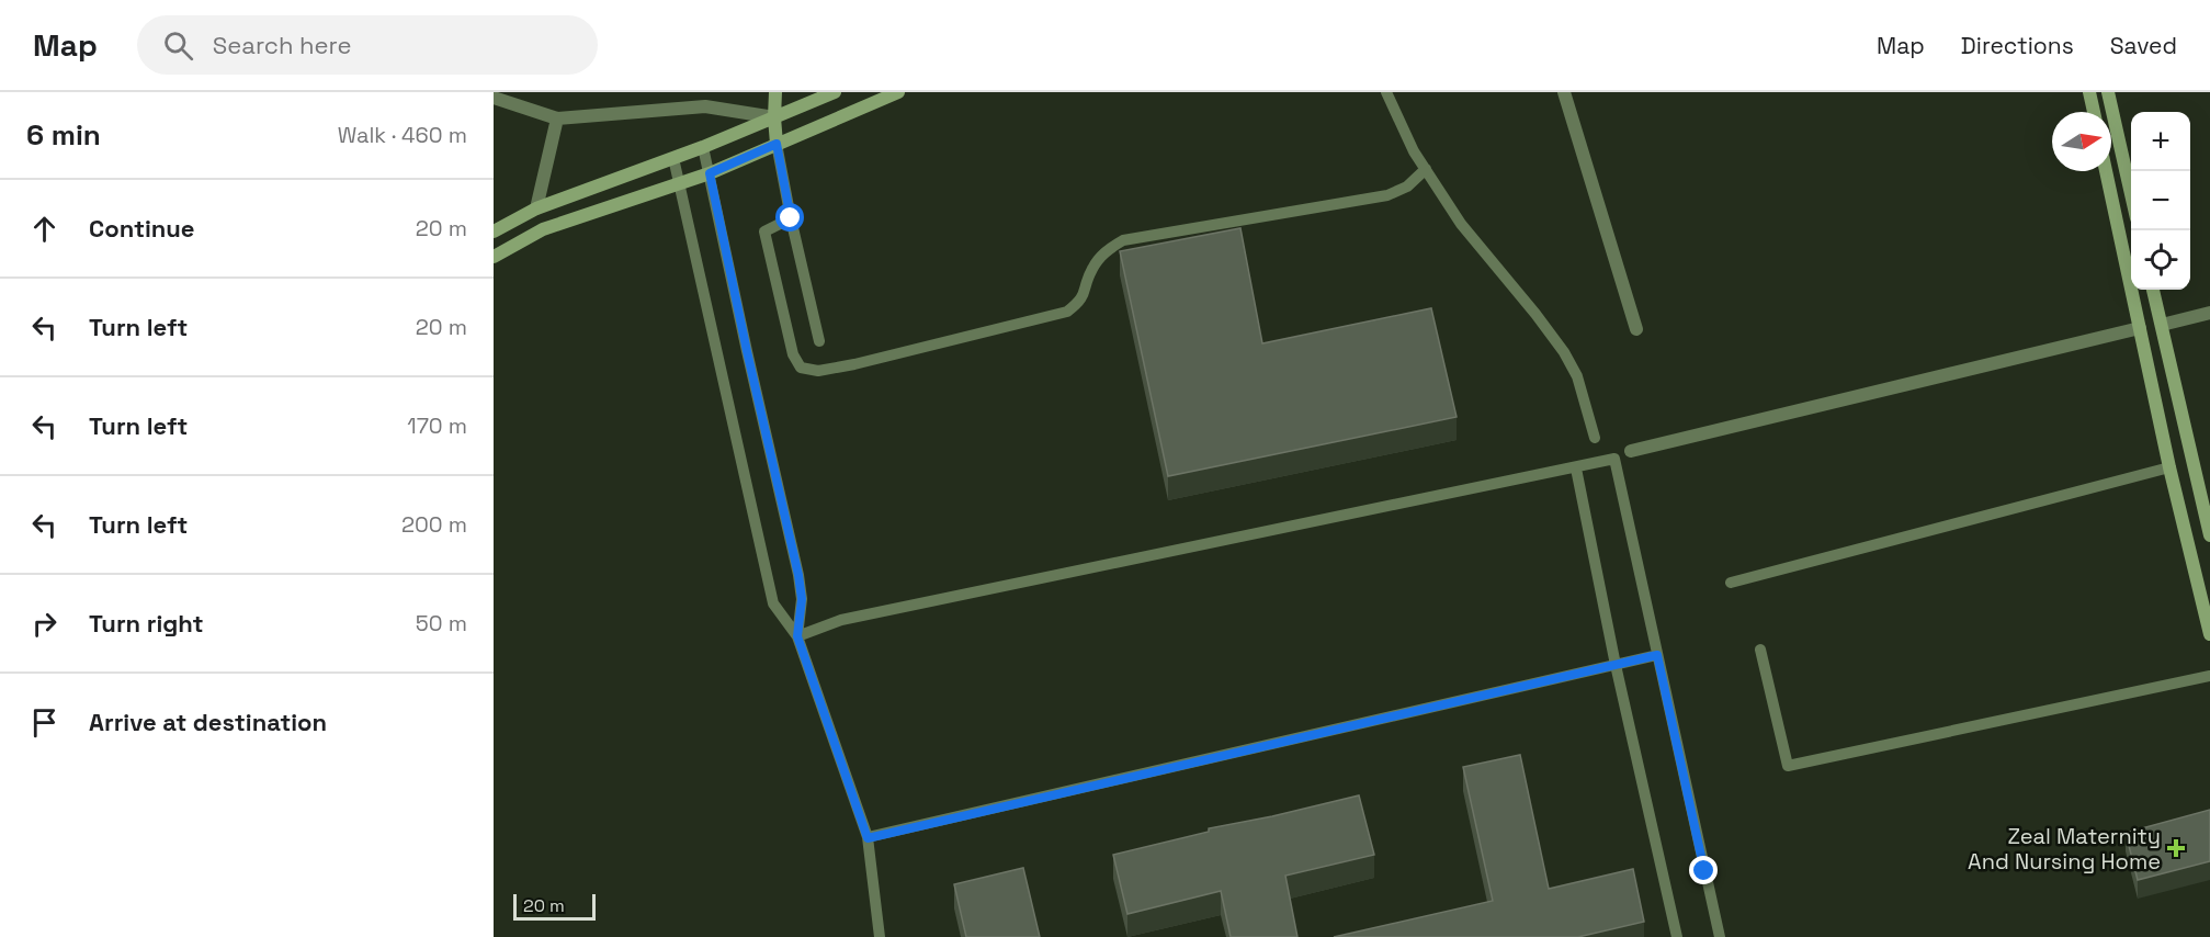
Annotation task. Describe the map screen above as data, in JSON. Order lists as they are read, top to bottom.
{
  "places": {
    "health": ["Zeal Maternity And Nursing Home"]
  },
  "scale_bar": "20 m",
  "north": "right",
  "page": {
    "header": "Map",
    "search": "Search here",
    "nav": ["Map", "Directions", "Saved"],
    "heading": ["6 min", "Walk · 460 m"],
    "map_buttons": ["+", "−"],
    "list": [
      ["Continue", "20 m"],
      ["Turn left", "20 m"],
      ["Turn left", "170 m"],
      ["Turn left", "200 m"],
      ["Turn right", "50 m"],
      "Arrive at destination"
    ],
    "scale": "20 m"
  }
}
